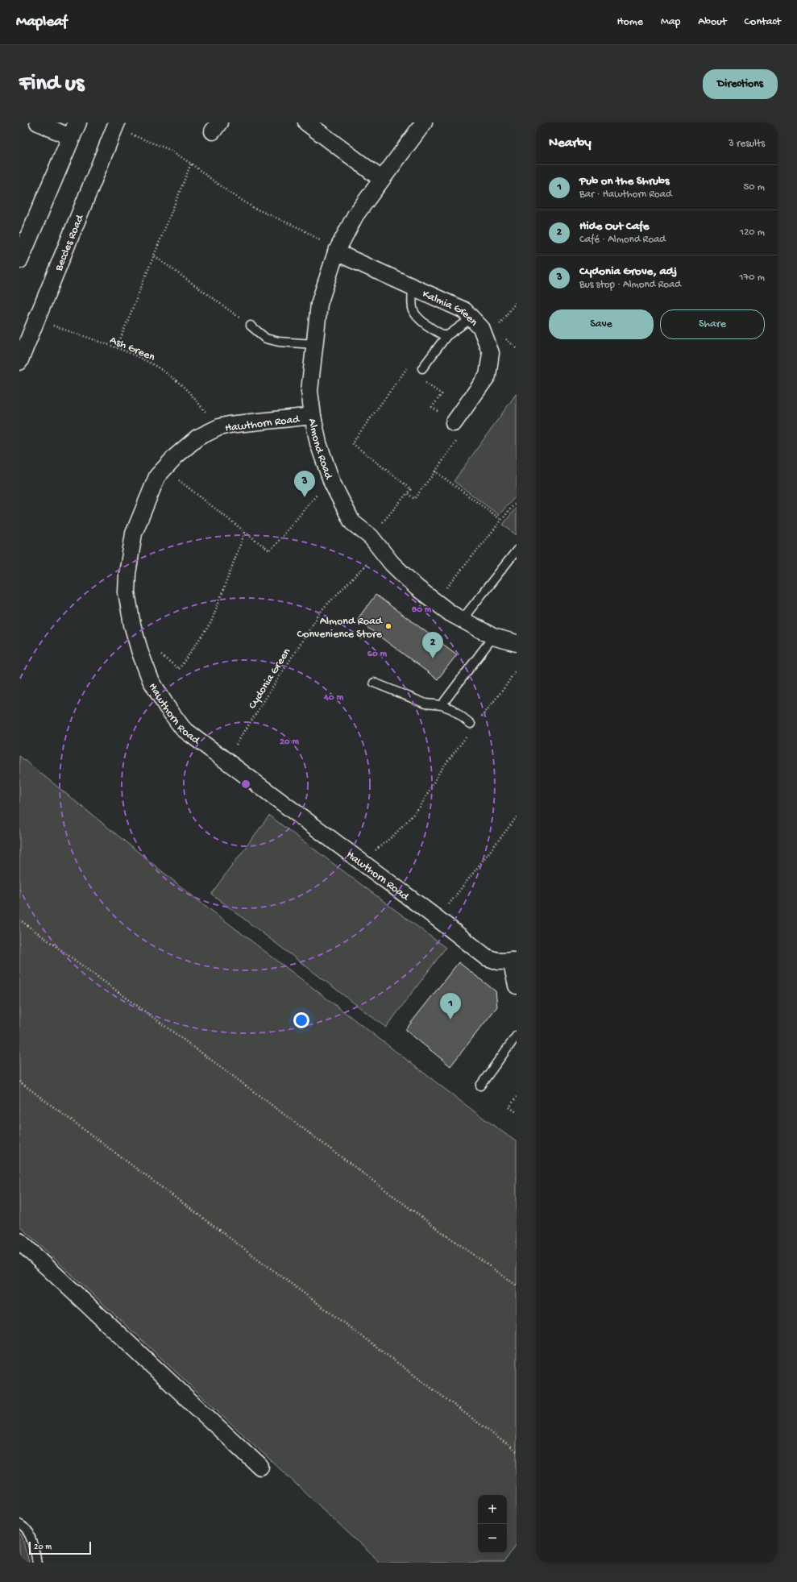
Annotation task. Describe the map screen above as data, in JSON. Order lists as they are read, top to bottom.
{
  "streets": {
    "street": [
      "Beccles Road",
      "Kalmia Green",
      "Hawthorn Road",
      "Almond Road"
    ],
    "path": ["Ash Green", "Cydonia Green"]
  },
  "crossings": [
    ["Beccles Road", "Ash Green"],
    ["Kalmia Green", "Almond Road"],
    ["Ash Green", "Hawthorn Road"],
    ["Hawthorn Road", "Almond Road"],
    ["Hawthorn Road", "Cydonia Green"],
    ["Almond Road", "Cydonia Green"]
  ],
  "places": ["Almond Road Convenience Store"],
  "scale_bar": "20 m",
  "page": {
    "header": "Mapleaf",
    "nav": [
      "Home",
      "Map",
      "About",
      "Contact"
    ],
    "buttons": [
      "Directions",
      ["Save", "Share"]
    ],
    "title": "Find us",
    "heading": ["Nearby", "3 results"],
    "list": [
      {
        "mark": "1",
        "name": "Pub on the Shrubs",
        "note": "Bar · Hawthorn Road",
        "value": "50 m"
      },
      {
        "mark": "2",
        "name": "Hide Out Cafe",
        "note": "Café · Almond Road",
        "value": "120 m"
      },
      {
        "mark": "3",
        "name": "Cydonia Grove, adj",
        "note": "Bus stop · Almond Road",
        "value": "170 m"
      }
    ],
    "pins": ["3", "2", "1"],
    "map_buttons": ["+", "−"],
    "scale": "20 m"
  },
  "rings": [
    "80 m",
    "60 m",
    "40 m",
    "20 m"
  ]
}
